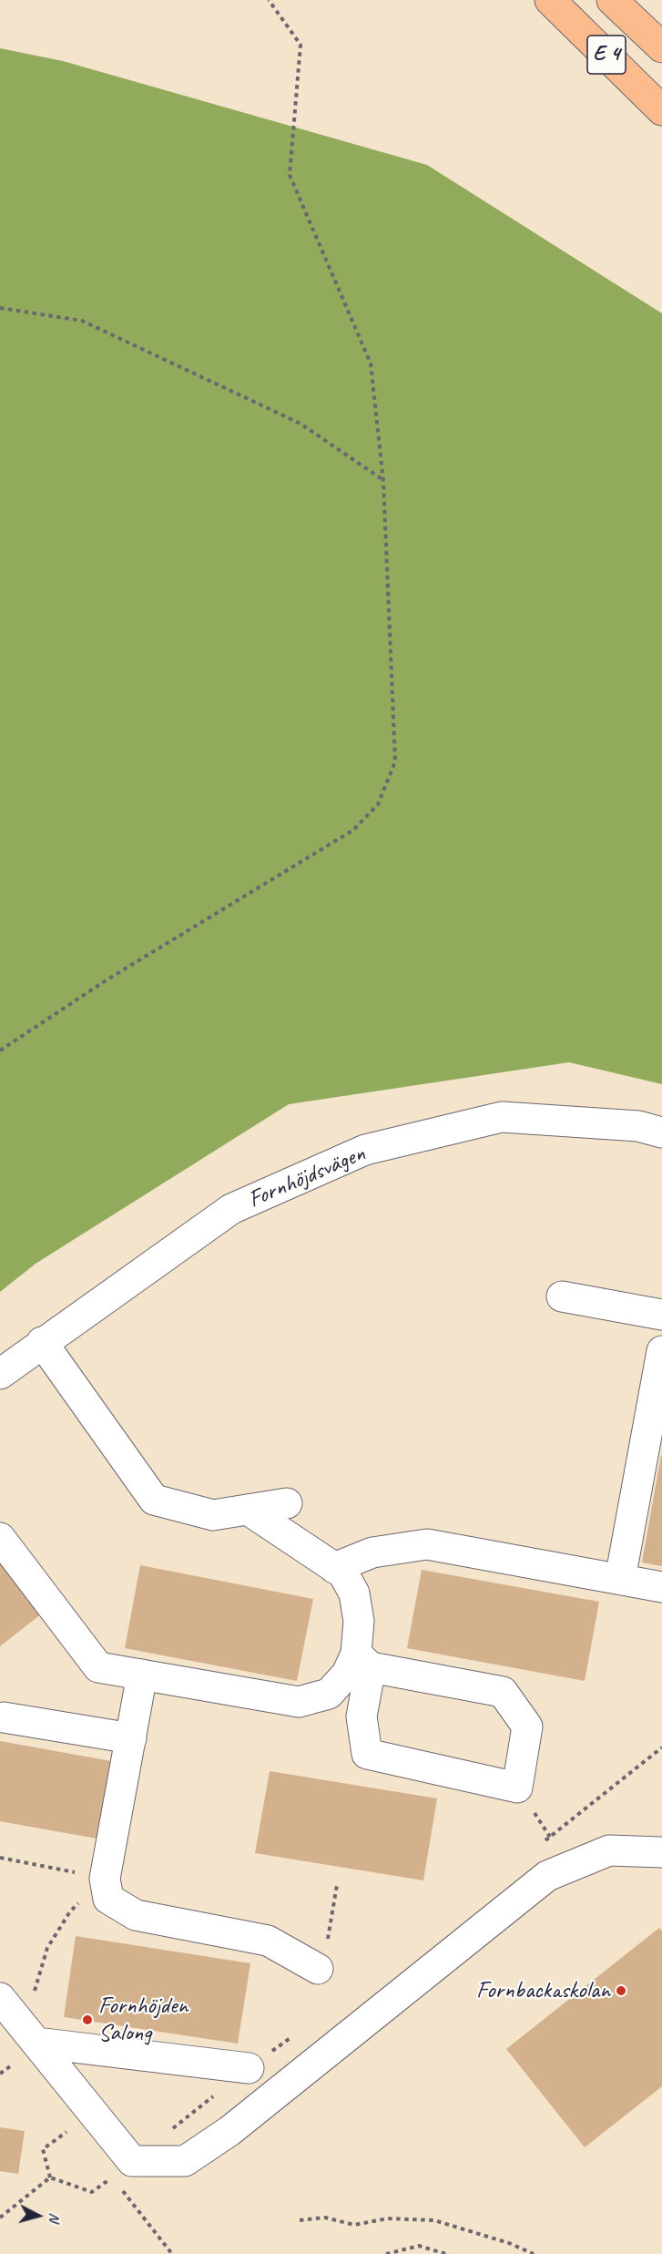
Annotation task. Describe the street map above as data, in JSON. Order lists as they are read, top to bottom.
{
  "streets": {
    "highway": ["E 4"],
    "street": ["Fornhöjdsvägen"]
  },
  "places": ["Fornbackaskolan", "Fornhöjden Salong"],
  "north": "right"
}
